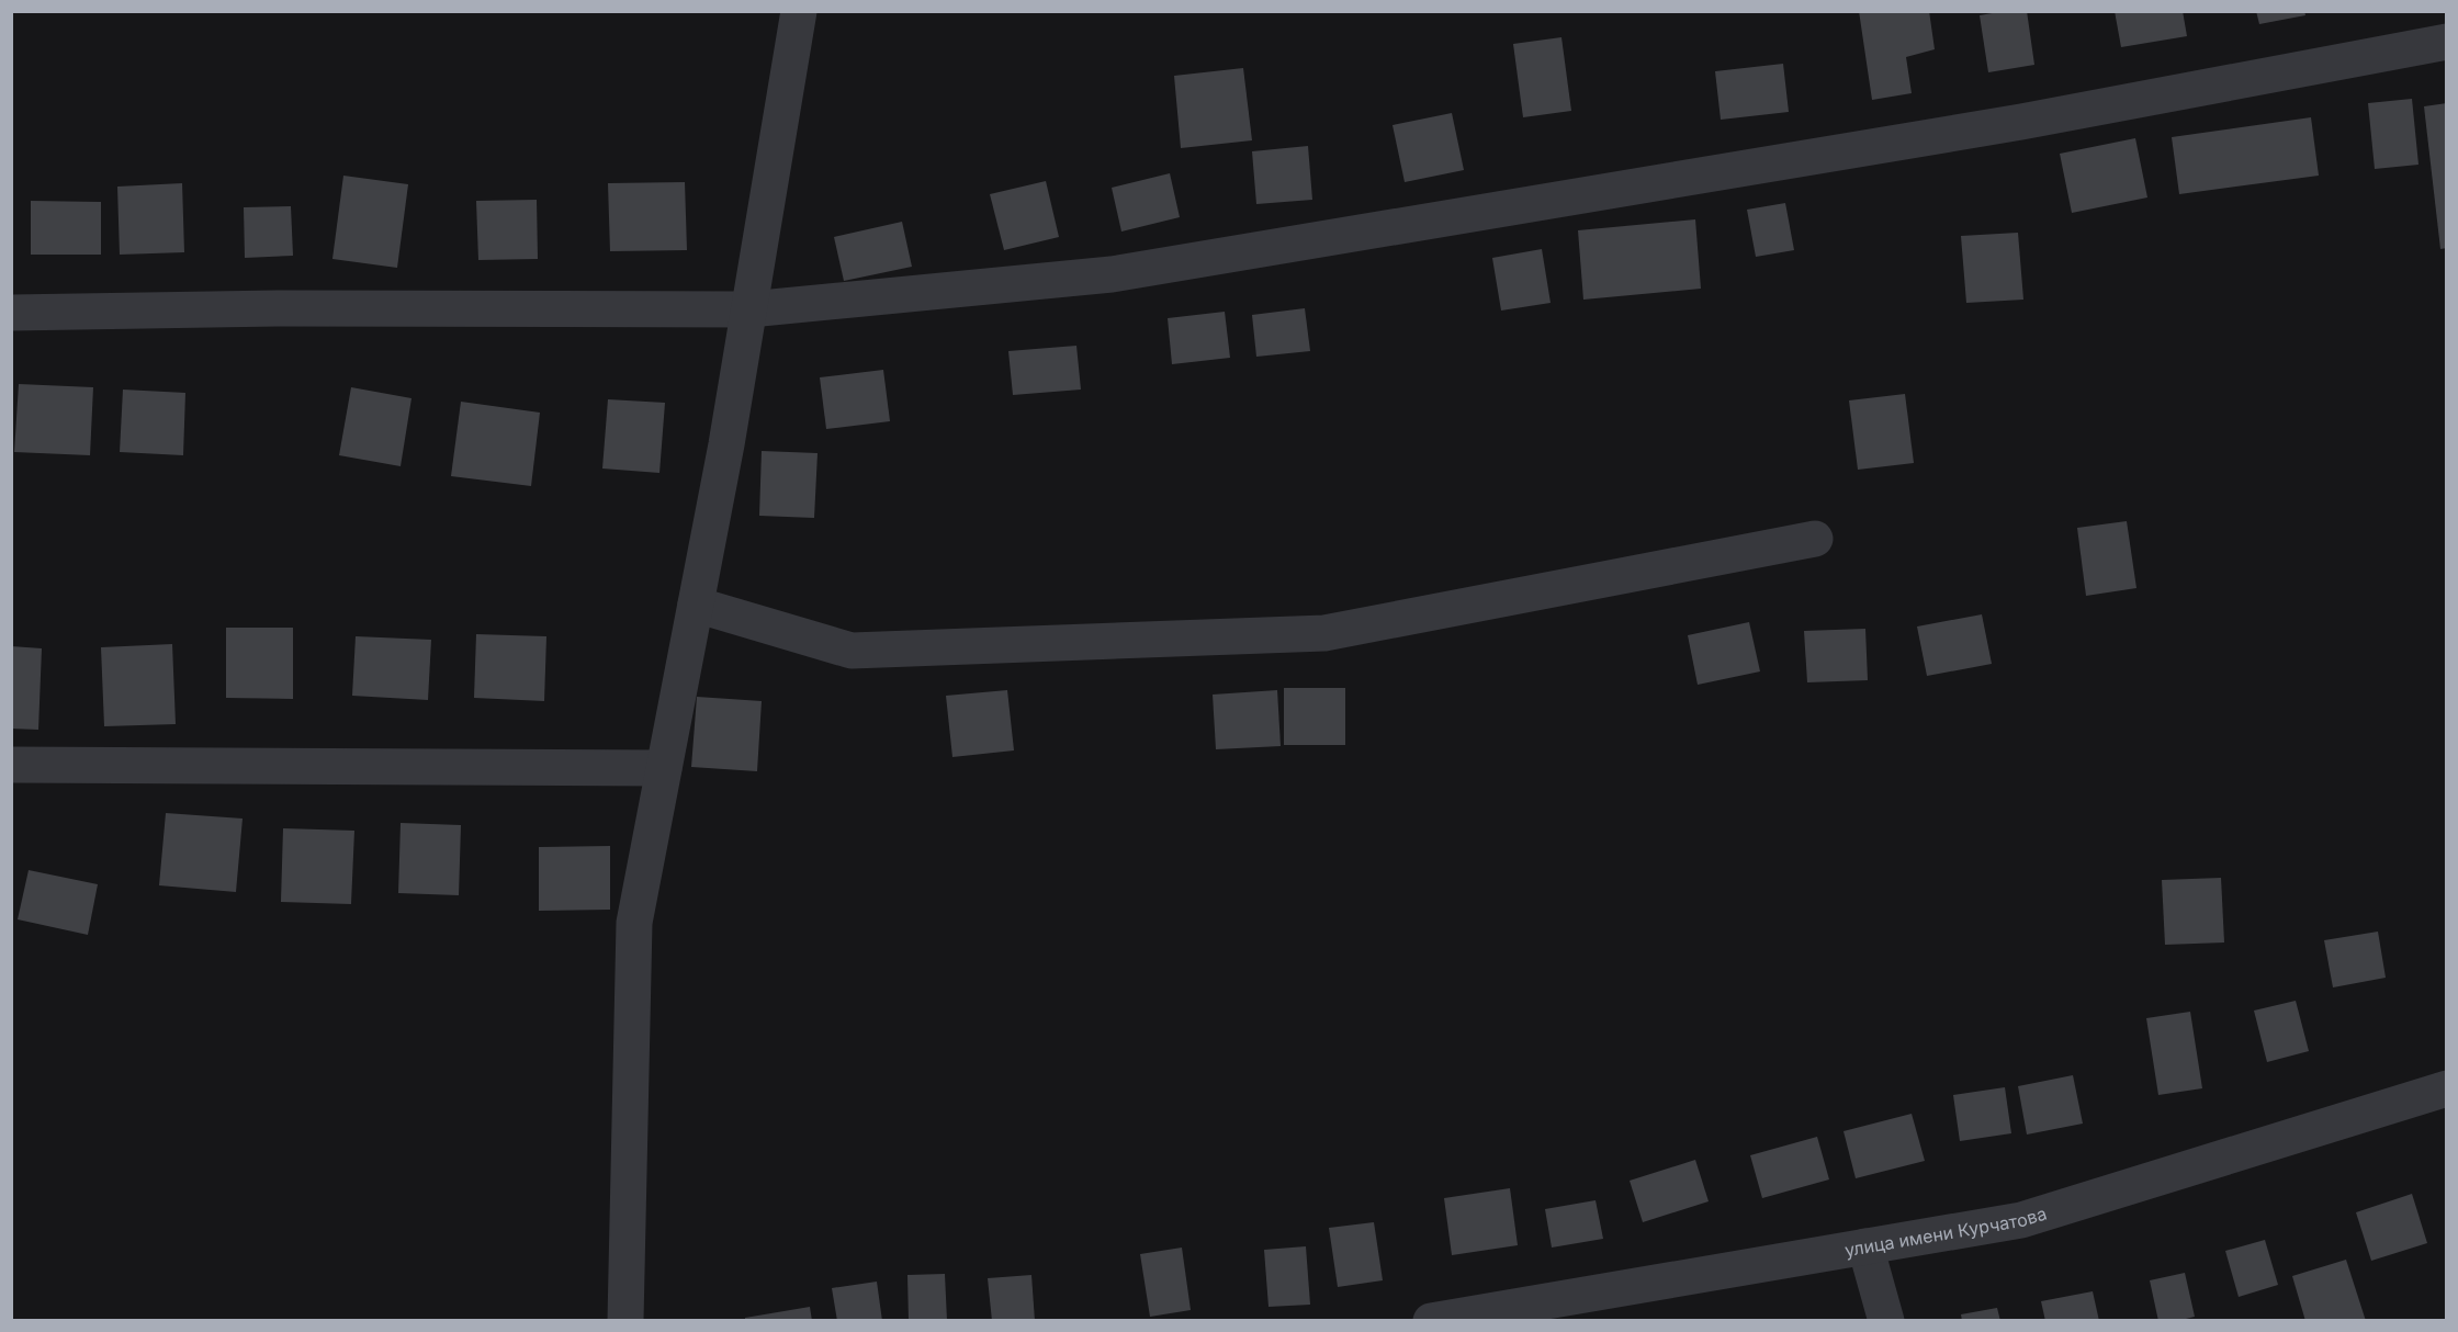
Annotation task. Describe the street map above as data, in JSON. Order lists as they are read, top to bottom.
{
  "streets": {
    "street": ["улица имени Курчатова"]
  }
}
